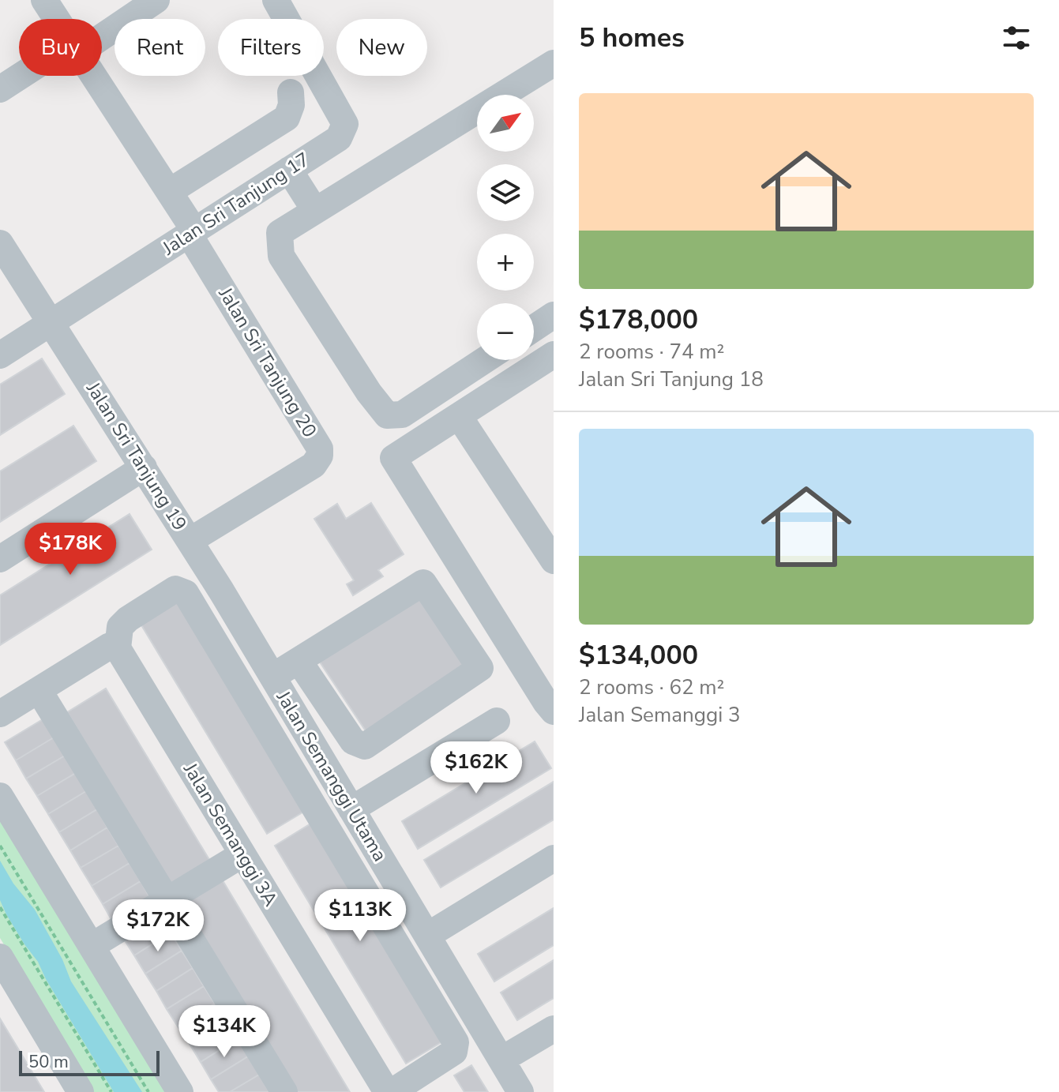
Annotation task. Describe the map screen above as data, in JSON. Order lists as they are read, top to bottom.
{
  "streets": {
    "street": [
      "Jalan Sri Tanjung 17",
      "Jalan Sri Tanjung 20",
      "Jalan Sri Tanjung 19",
      "Jalan Semanggi Utama",
      "Jalan Semanggi 3A"
    ]
  },
  "crossings": [
    ["Jalan Sri Tanjung 17", "Jalan Sri Tanjung 20"],
    ["Jalan Sri Tanjung 17", "Jalan Sri Tanjung 19"],
    ["Jalan Sri Tanjung 20", "Jalan Sri Tanjung 19"],
    ["Jalan Sri Tanjung 19", "Jalan Semanggi Utama"]
  ],
  "scale_bar": "50 m",
  "north": "top right",
  "page": {
    "heading": "5 homes",
    "chip": [
      "Buy",
      "Rent",
      "Filters",
      "New"
    ],
    "list": [
      {
        "name": "$178,000",
        "note": "2 rooms · 74 m² · Jalan Sri Tanjung 18"
      },
      {
        "name": "$134,000",
        "note": "2 rooms · 62 m² · Jalan Semanggi 3"
      }
    ],
    "map_buttons": ["+", "−"],
    "price": [
      "$178K",
      "$162K",
      "$113K",
      "$172K",
      "$134K"
    ],
    "scale": "50 m"
  }
}
